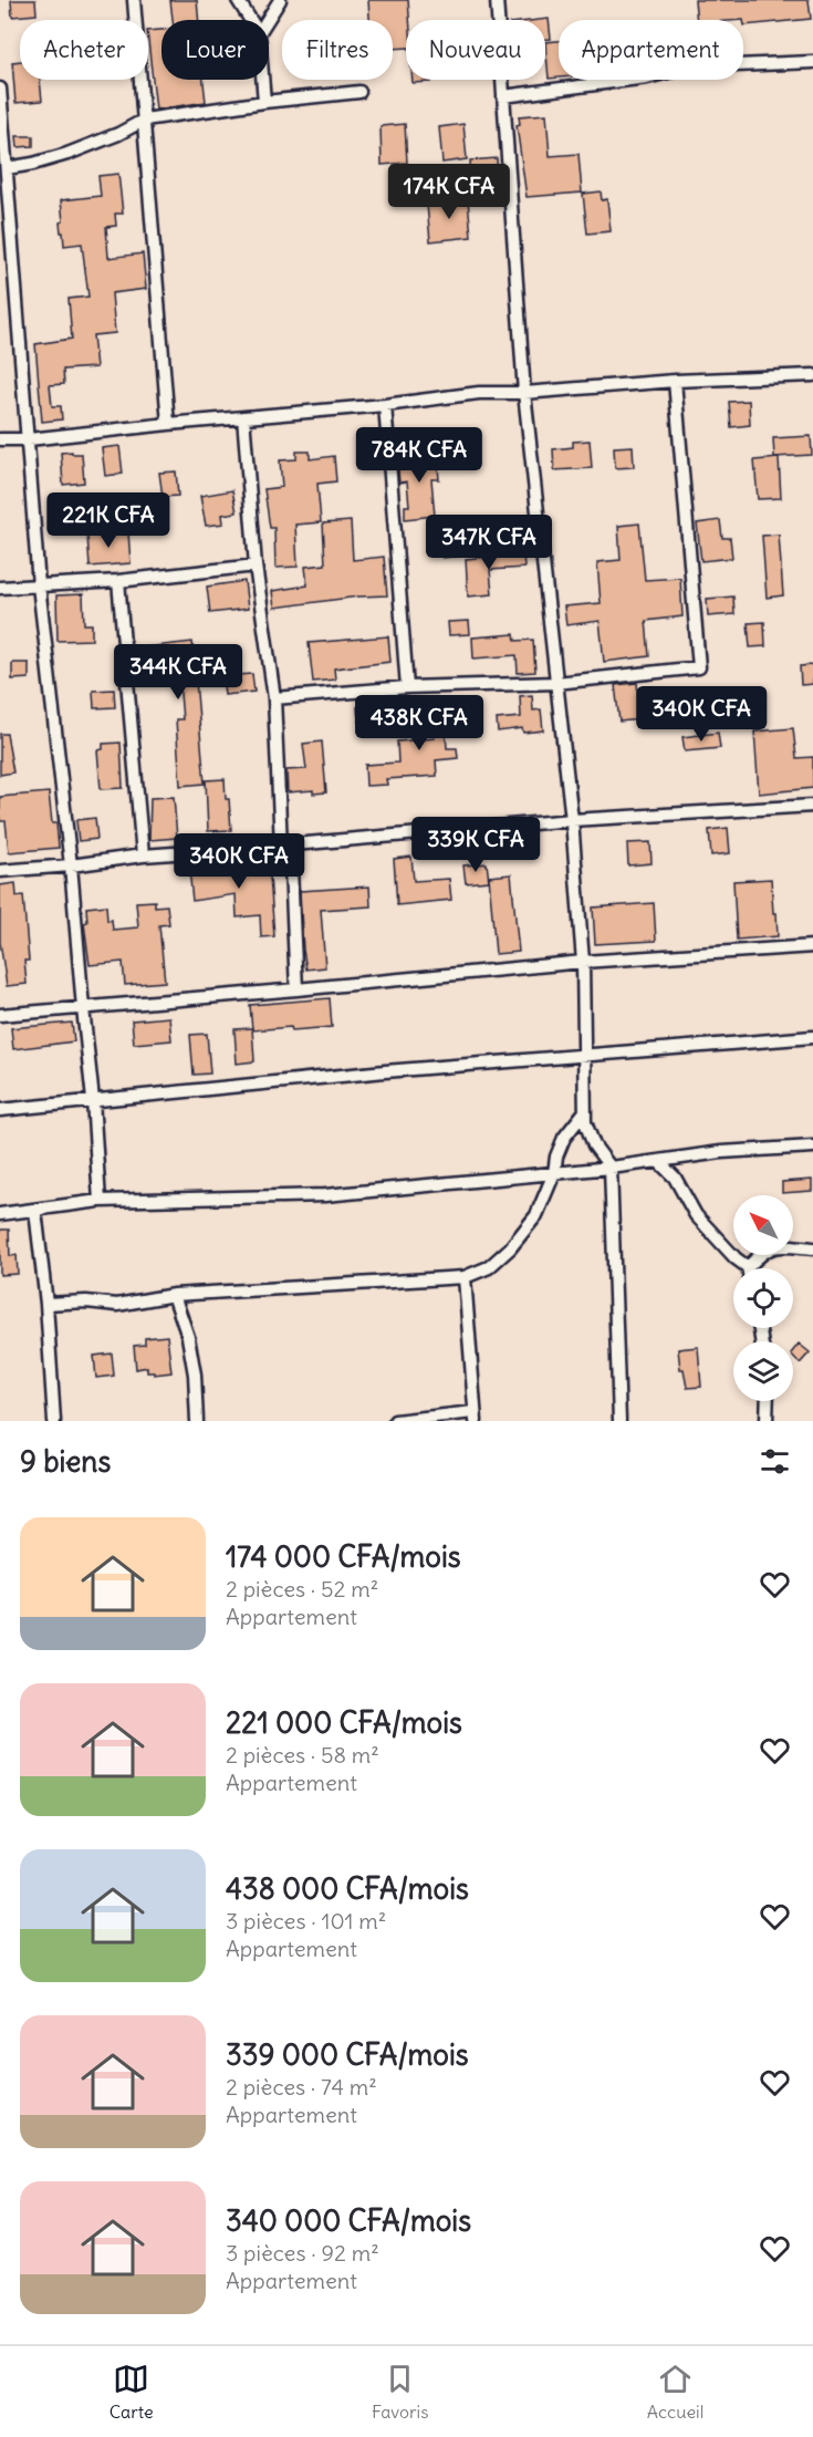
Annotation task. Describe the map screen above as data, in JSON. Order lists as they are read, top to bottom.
{
  "north": "top left",
  "page": {
    "chip": [
      "Acheter",
      "Louer",
      "Filtres",
      "Nouveau",
      "Appartement"
    ],
    "price": [
      "174K CFA",
      "784K CFA",
      "221K CFA",
      "347K CFA",
      "344K CFA",
      "340K CFA",
      "438K CFA",
      "339K CFA",
      "340K CFA"
    ],
    "heading": "9 biens",
    "list": [
      {
        "name": "174 000 CFA/mois",
        "note": "2 pièces · 52 m² · Appartement"
      },
      {
        "name": "221 000 CFA/mois",
        "note": "2 pièces · 58 m² · Appartement"
      },
      {
        "name": "438 000 CFA/mois",
        "note": "3 pièces · 101 m² · Appartement"
      },
      {
        "name": "339 000 CFA/mois",
        "note": "2 pièces · 74 m² · Appartement"
      },
      {
        "name": "340 000 CFA/mois",
        "note": "3 pièces · 92 m² · Appartement"
      }
    ],
    "tabs": ["Carte", "Favoris", "Accueil"]
  }
}
